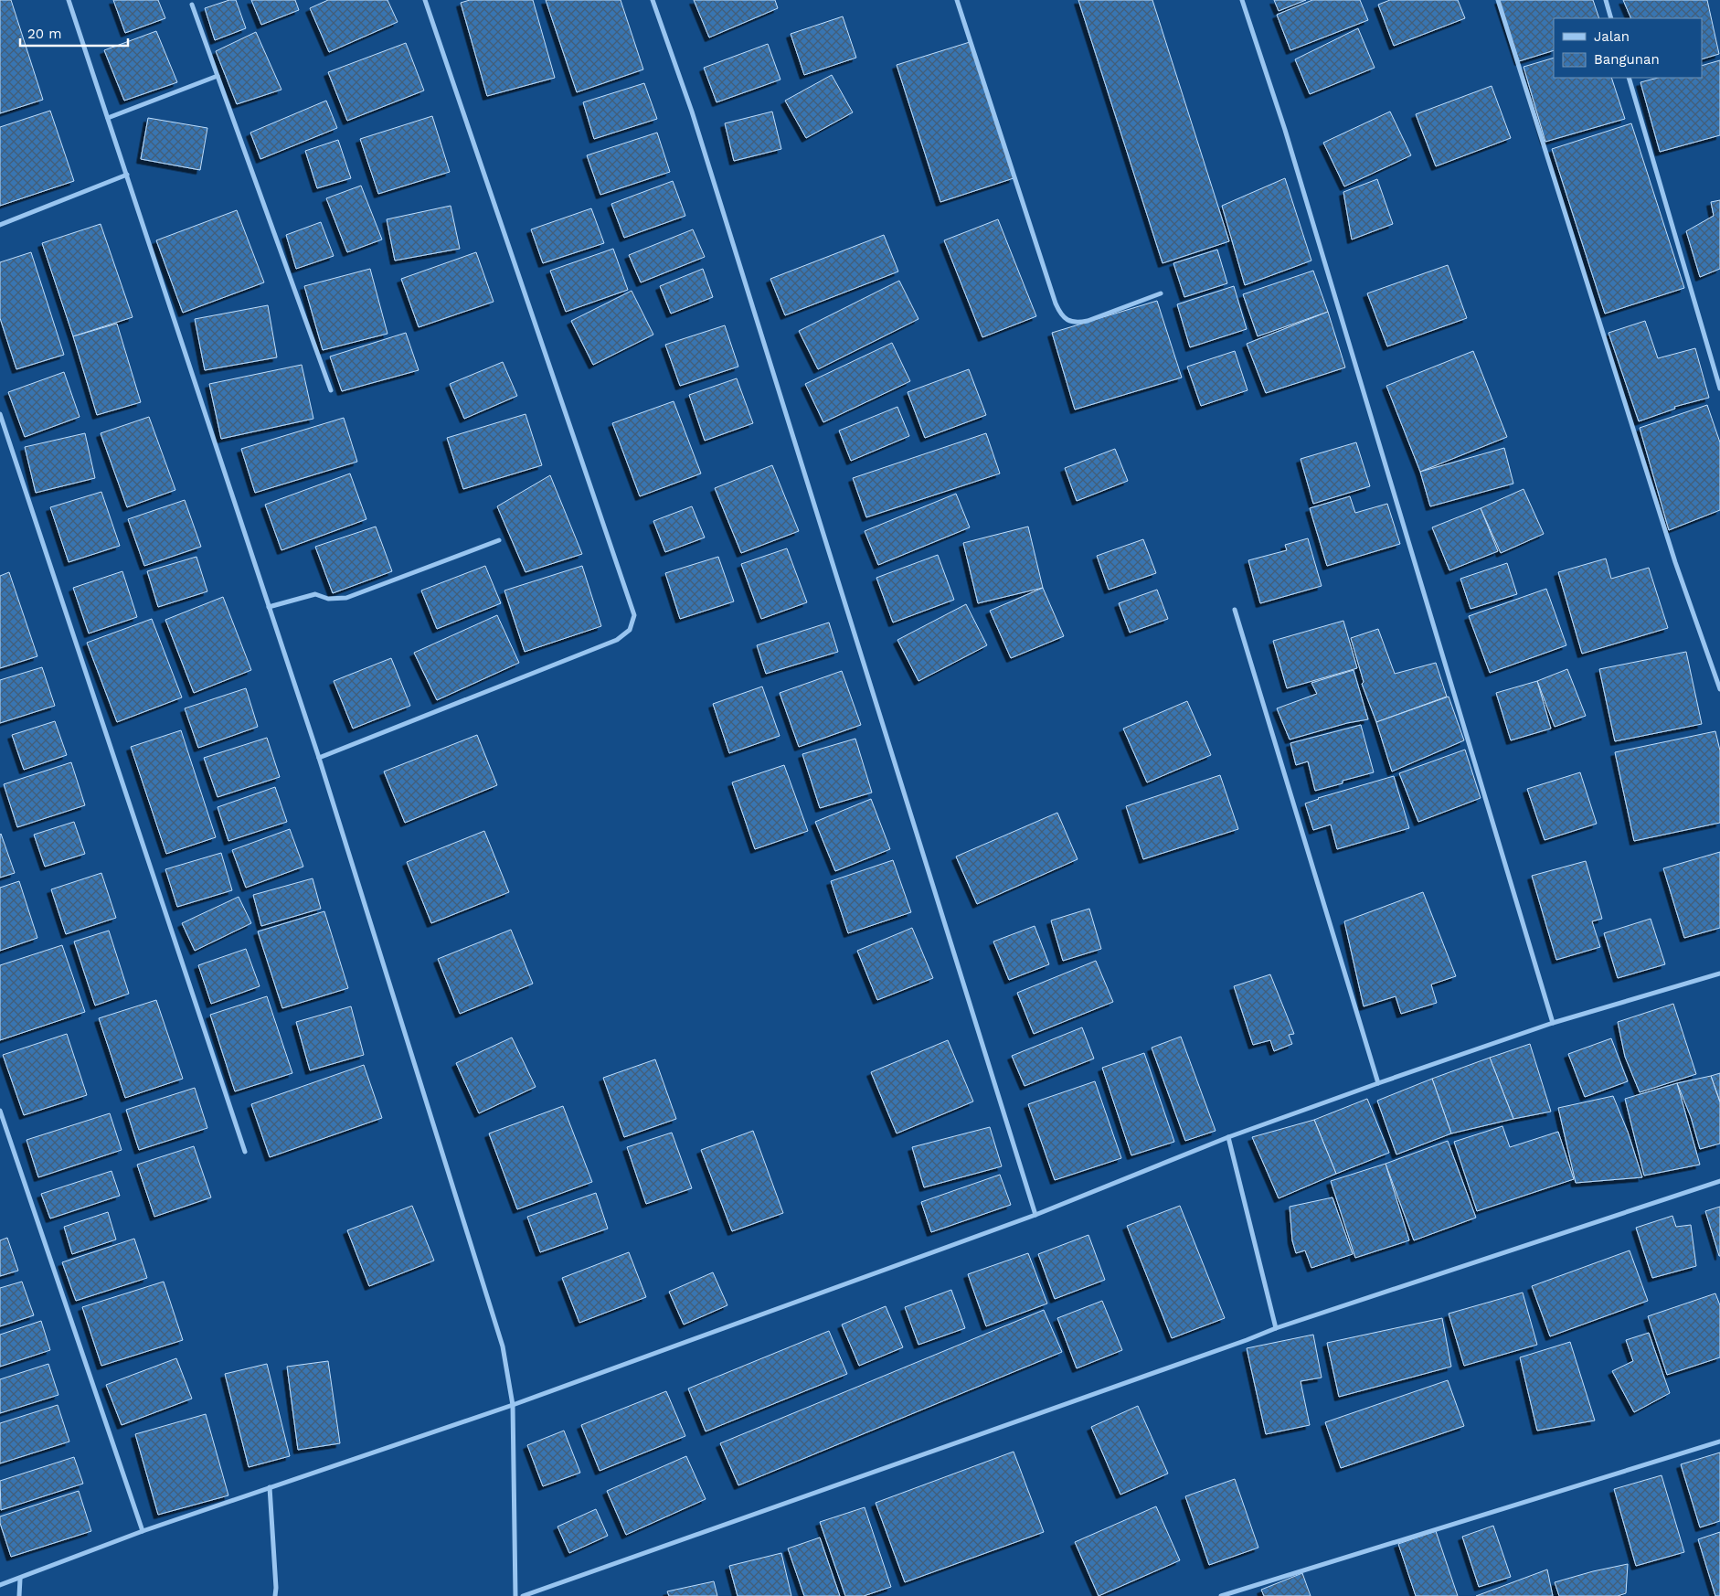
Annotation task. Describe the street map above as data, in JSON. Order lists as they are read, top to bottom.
{
  "legend": ["Jalan", "Bangunan"],
  "scale_bar": "20 m"
}
